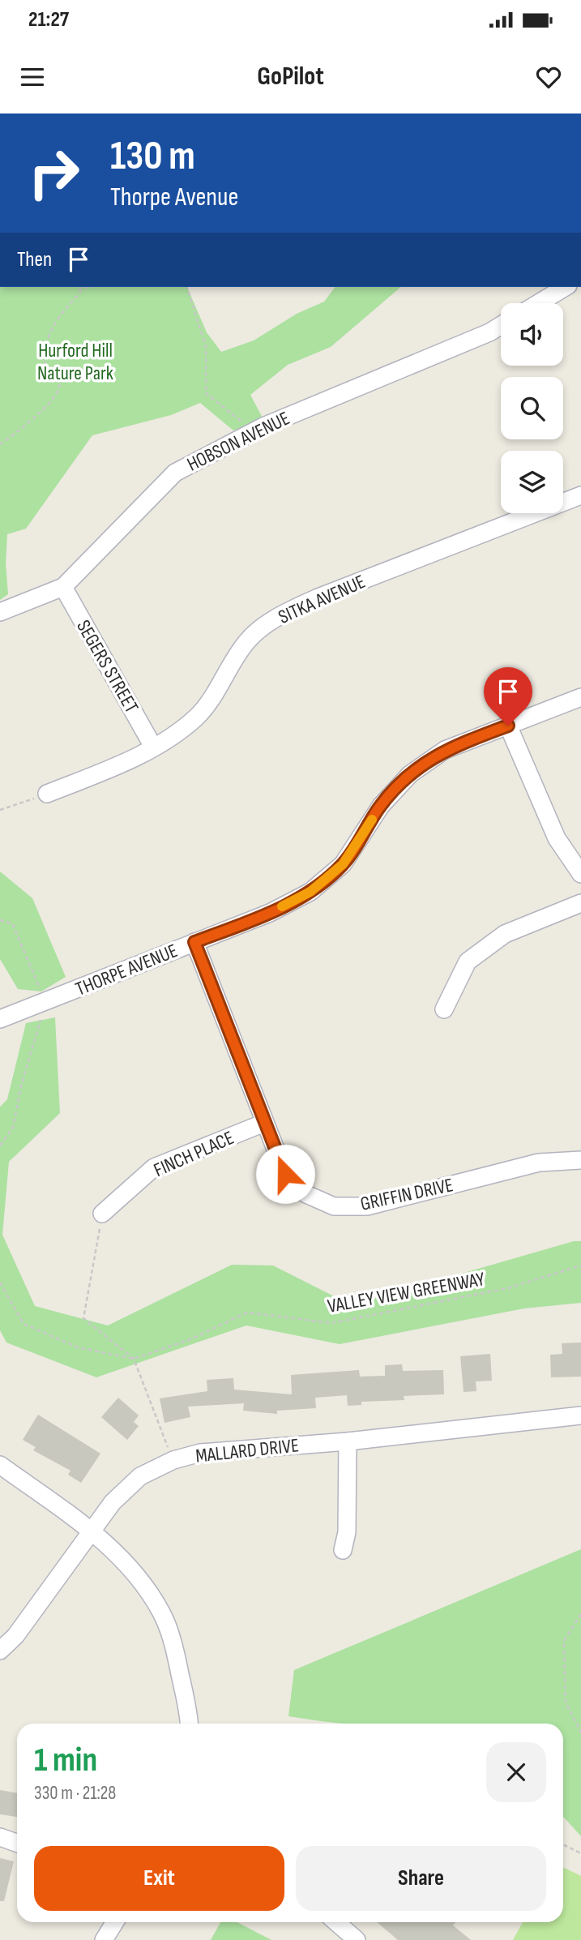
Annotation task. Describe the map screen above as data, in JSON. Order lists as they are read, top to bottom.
{
  "streets": {
    "street": [
      "HOBSON AVENUE",
      "SITKA AVENUE",
      "SEGERS STREET",
      "THORPE AVENUE",
      "FINCH PLACE",
      "GRIFFIN DRIVE",
      "MALLARD DRIVE"
    ],
    "path": ["VALLEY VIEW GREENWAY"]
  },
  "crossings": [
    ["HOBSON AVENUE", "SEGERS STREET"],
    ["SITKA AVENUE", "SEGERS STREET"],
    ["THORPE AVENUE", "GRIFFIN DRIVE"],
    ["FINCH PLACE", "GRIFFIN DRIVE"]
  ],
  "parks": ["Hurford Hill Nature Park"],
  "page": {
    "status": "21:27",
    "header": "GoPilot",
    "turn": ["130 m", "Thorpe Avenue"],
    "then": "Then",
    "heading": ["1 min", "330 m · 21:28"],
    "buttons": ["Exit", "Share"]
  }
}
